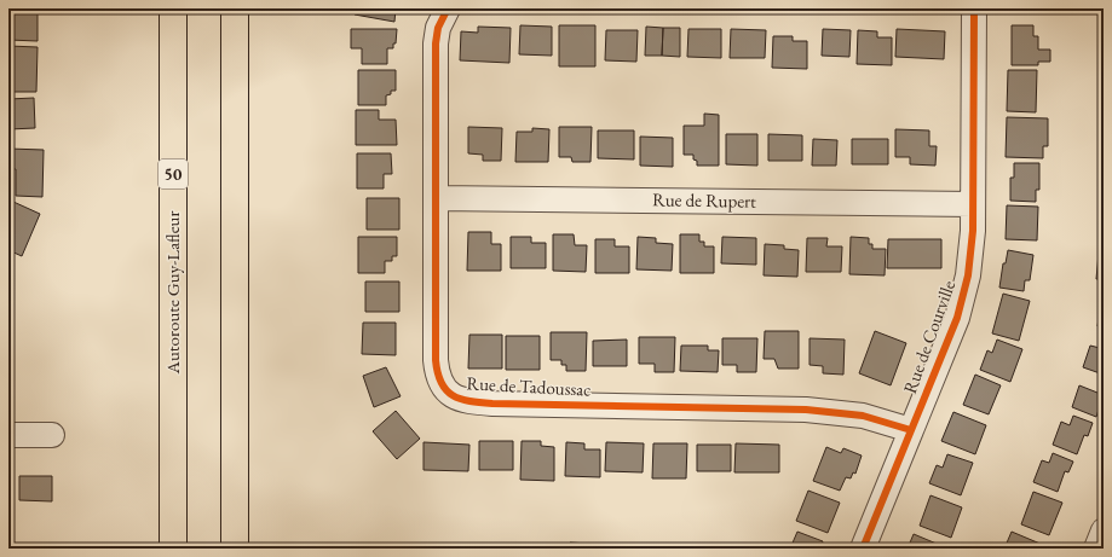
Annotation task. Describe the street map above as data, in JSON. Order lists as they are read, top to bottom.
{
  "streets": {
    "highway": ["50", "Autoroute Guy-Lafleur"],
    "street": ["Rue de Rupert", "Rue de Courville", "Rue de Tadoussac"]
  },
  "crossings": [
    ["Rue de Rupert", "Rue de Courville"],
    ["Rue de Rupert", "Rue de Tadoussac"],
    ["Rue de Courville", "Rue de Tadoussac"]
  ]
}
